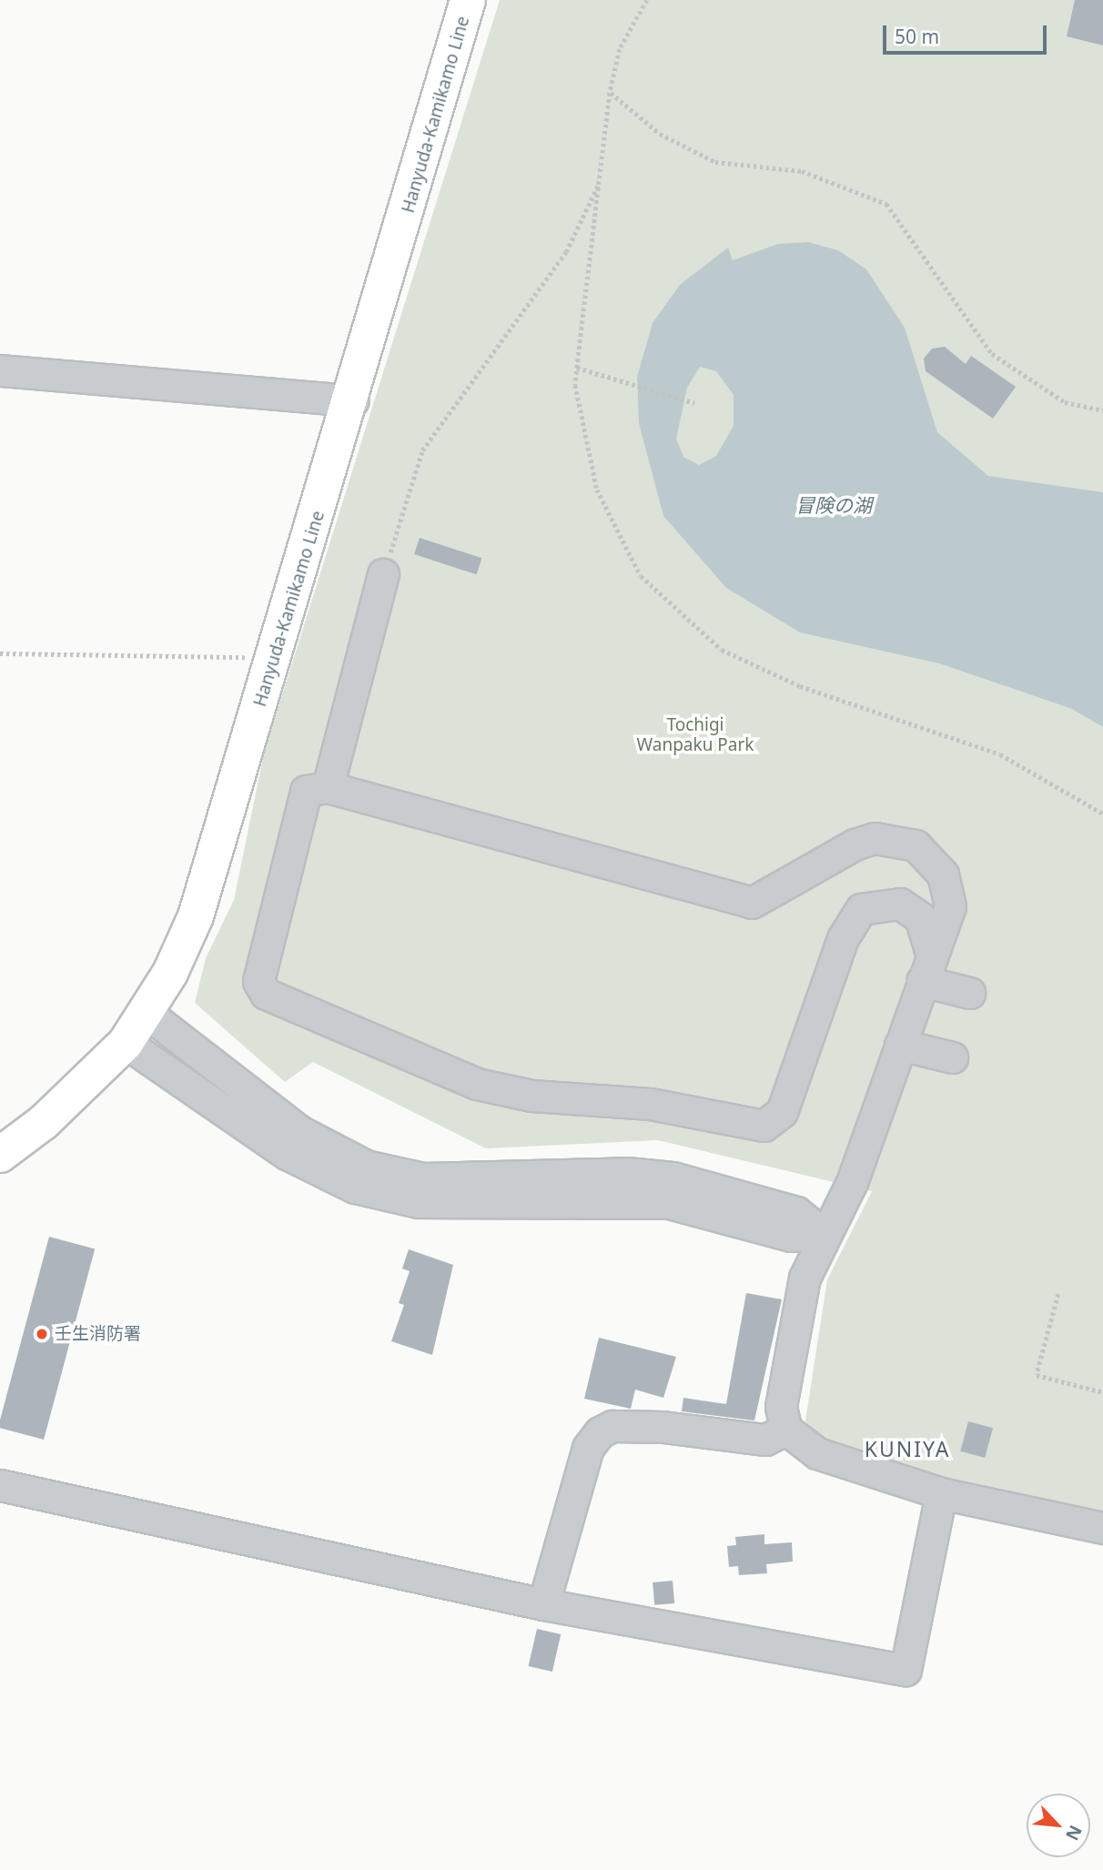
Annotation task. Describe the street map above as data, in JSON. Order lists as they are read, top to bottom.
{
  "streets": {
    "main road": ["Hanyuda-Kamikamo Line"]
  },
  "districts": ["KUNIYA"],
  "water": ["冒険の湖"],
  "parks": ["Tochigi Wanpaku Park"],
  "places": ["壬生消防署"],
  "scale_bar": "50 m",
  "north": "bottom right"
}
